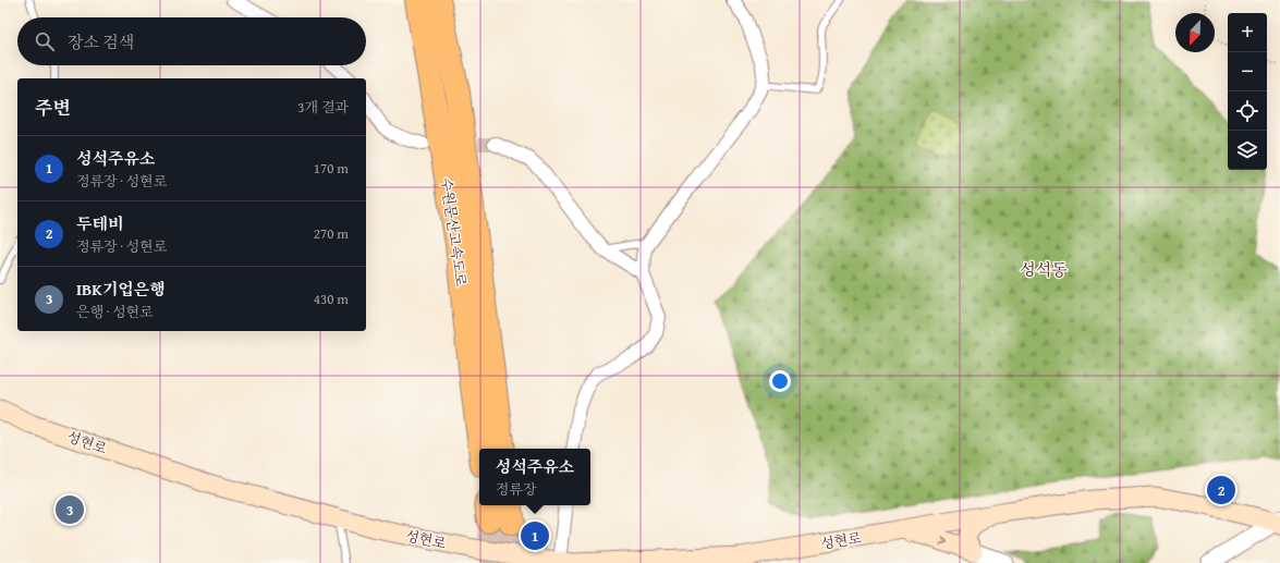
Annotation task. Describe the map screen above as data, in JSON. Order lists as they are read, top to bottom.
{
  "streets": {
    "highway": ["수원문산고속도로"],
    "main road": ["성현로"]
  },
  "districts": ["성석동"],
  "north": "bottom left",
  "page": {
    "map_buttons": ["+", "−"],
    "search": "장소 검색",
    "heading": ["주변", "3개 결과"],
    "list": [
      {
        "mark": "1",
        "name": "성석주유소",
        "note": "정류장 · 성현로",
        "value": "170 m"
      },
      {
        "mark": "2",
        "name": "두테비",
        "note": "정류장 · 성현로",
        "value": "270 m"
      },
      {
        "mark": "3",
        "name": "IBK기업은행",
        "note": "은행 · 성현로",
        "value": "430 m"
      }
    ],
    "popup": ["성석주유소", "정류장"],
    "pins": ["2", "3", "1"]
  }
}
